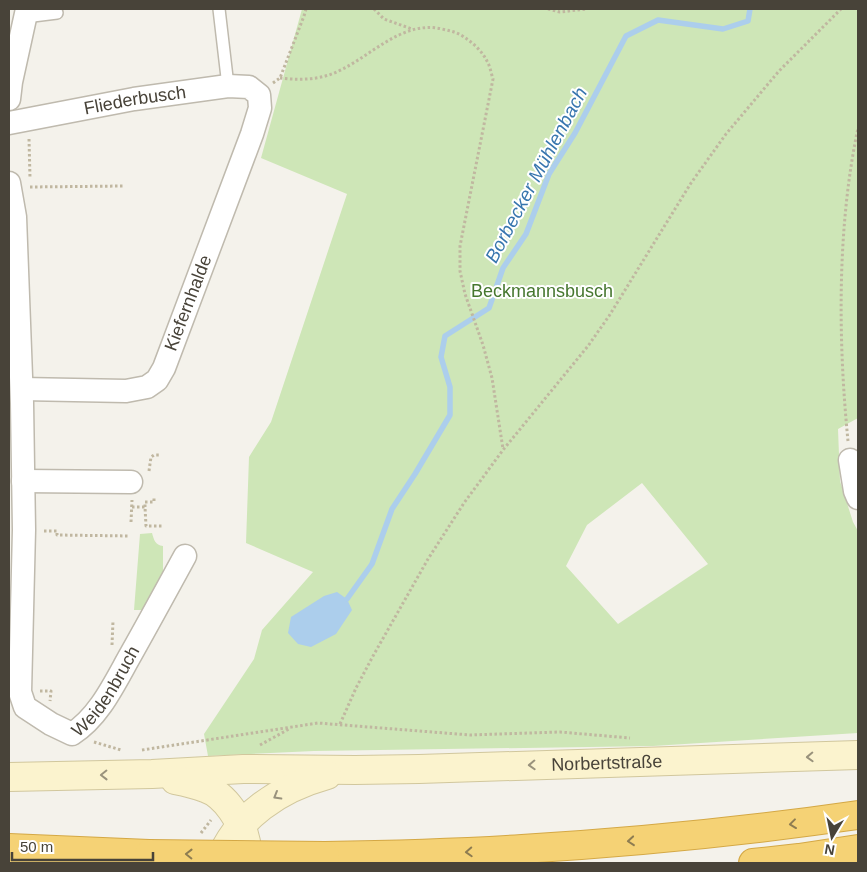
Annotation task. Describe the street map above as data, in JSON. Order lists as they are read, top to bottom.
{
  "streets": {
    "main road": ["Norbertstraße"],
    "street": ["Fliederbusch", "Kiefernhalde", "Weidenbruch"]
  },
  "crossings": [
    ["Fliederbusch", "Kiefernhalde"],
    ["Kiefernhalde", "Weidenbruch"]
  ],
  "one_way": ["Norbertstraße"],
  "water": ["Borbecker Mühlenbach"],
  "parks": ["Beckmannsbusch"],
  "scale_bar": "50 m",
  "north": "bottom"
}
